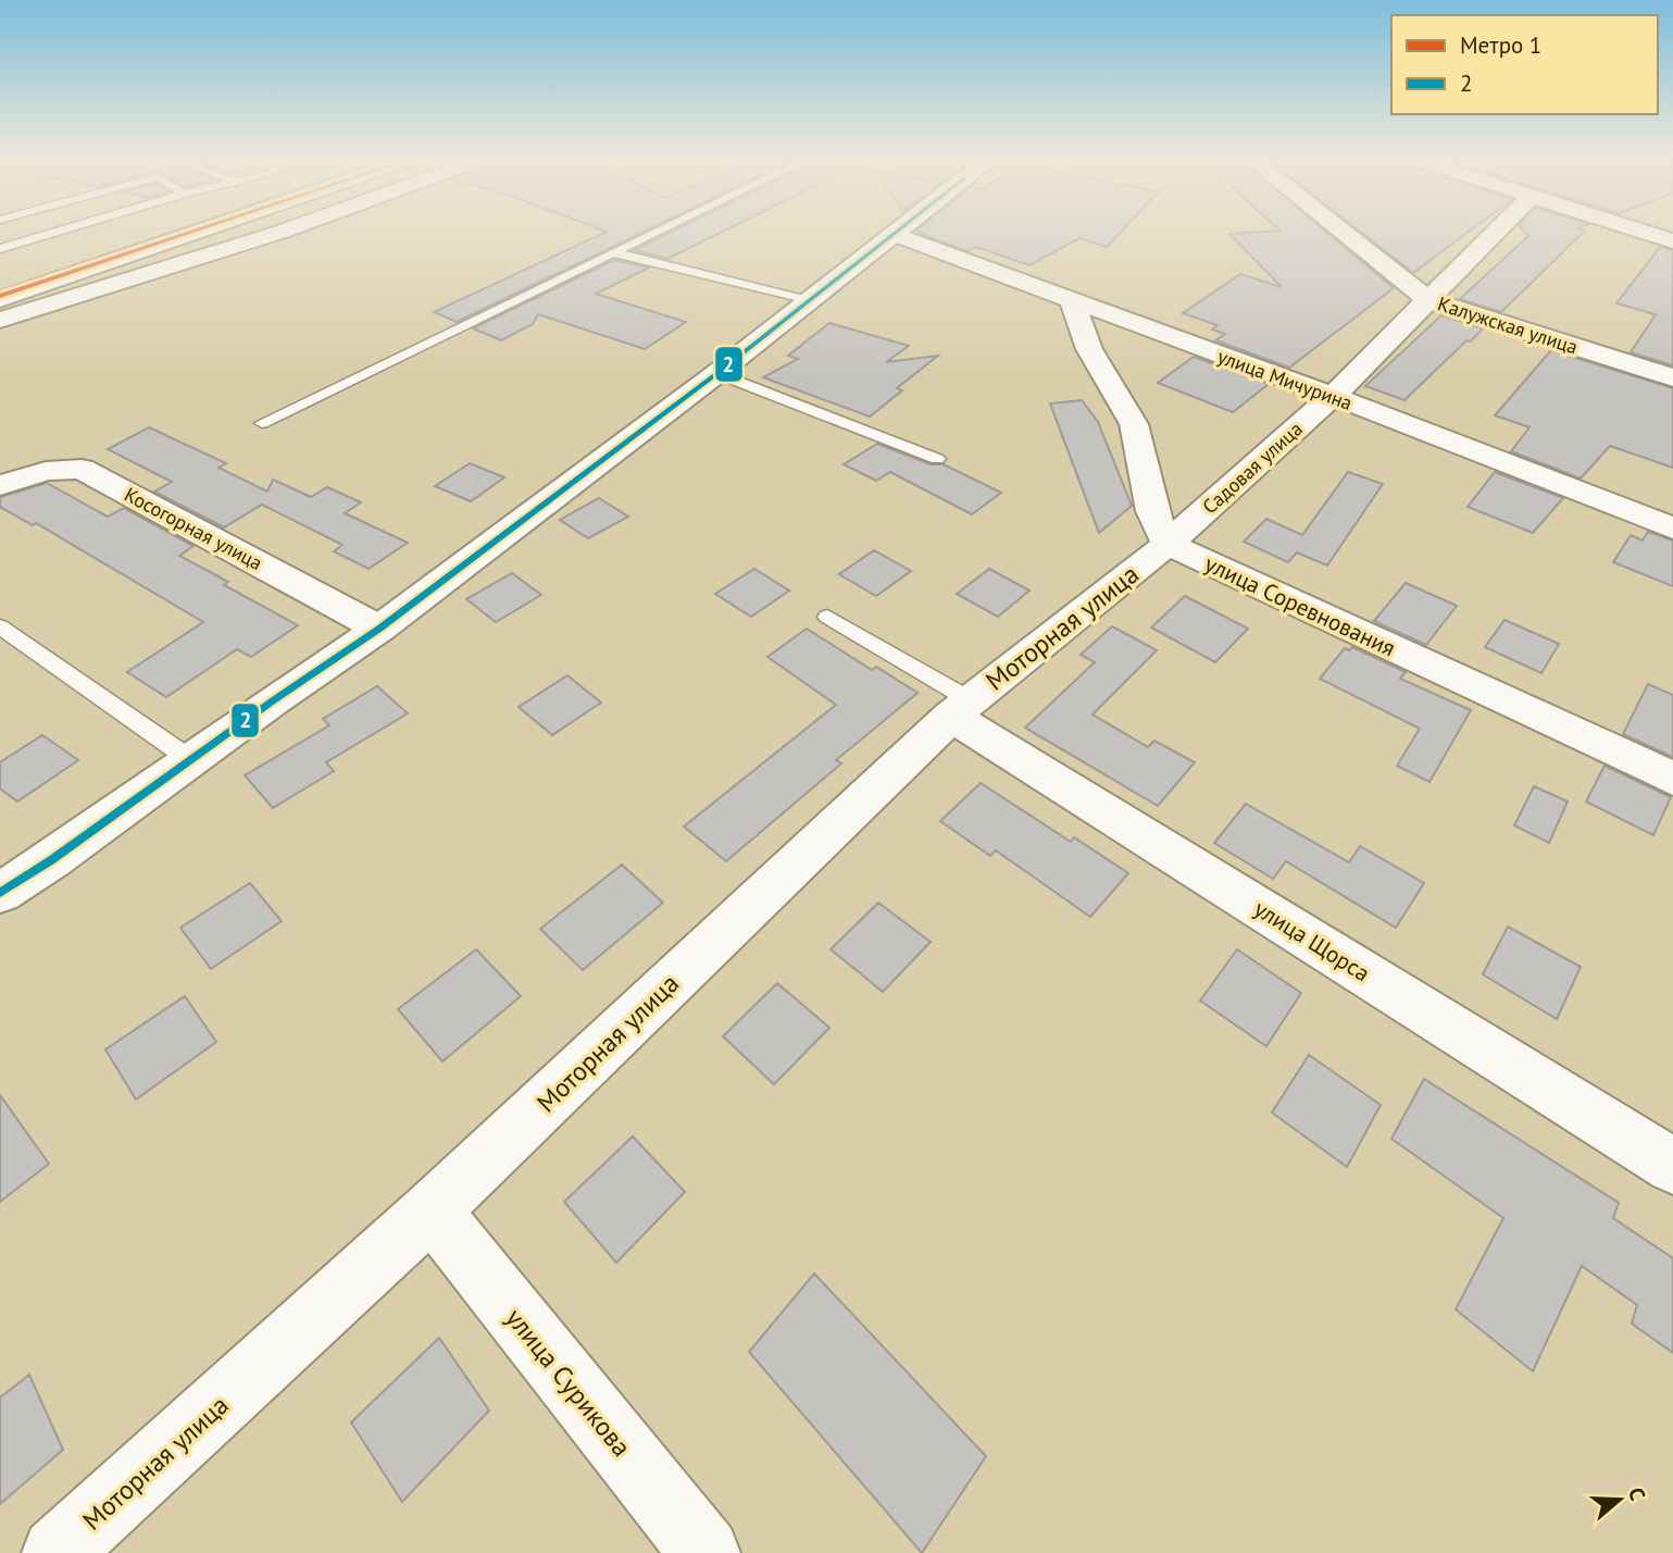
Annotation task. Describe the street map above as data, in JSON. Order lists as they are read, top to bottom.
{
  "streets": {
    "street": [
      "Калужская улица",
      "улица Мичурина",
      "Садовая улица",
      "Косогорная улица",
      "улица Соревнования",
      "Моторная улица",
      "улица Щорса",
      "улица Сурикова"
    ]
  },
  "crossings": [
    ["Калужская улица", "Садовая улица"],
    ["улица Мичурина", "Садовая улица"],
    ["Садовая улица", "улица Соревнования"],
    ["Садовая улица", "Моторная улица"],
    ["улица Соревнования", "Моторная улица"],
    ["Моторная улица", "улица Щорса"],
    ["Моторная улица", "улица Сурикова"]
  ],
  "lines": ["metro line 1", "transit line 2"],
  "legend": ["Метро 1", "2"],
  "north": "right"
}
